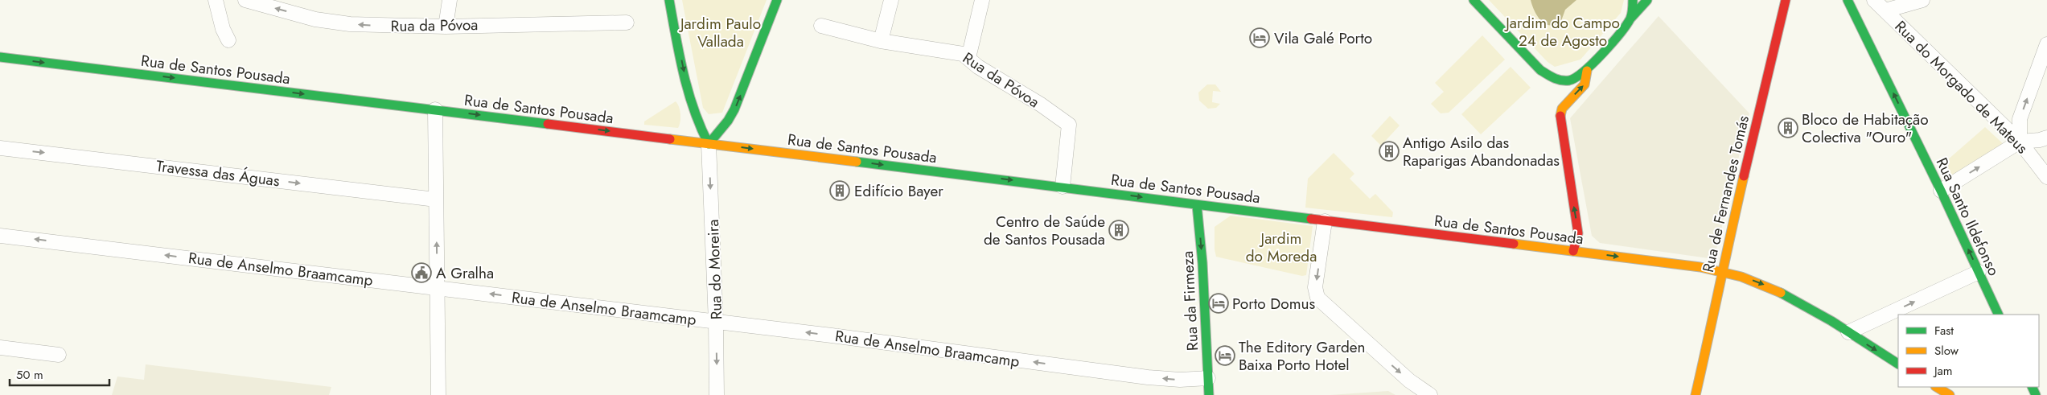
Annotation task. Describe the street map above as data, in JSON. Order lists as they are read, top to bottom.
{
  "streets": {
    "street": [
      "Rua da Póvoa",
      "Rua de Santos Pousada",
      "Rua do Morgado de Mateus",
      "Travessa das Águas",
      "Rua de Fernandes Tomás",
      "Rua Santo Ildefonso",
      "Rua de Anselmo Braamcamp",
      "Rua do Moreira",
      "Rua da Firmeza"
    ]
  },
  "crossings": [
    ["Rua da Póvoa", "Rua de Santos Pousada"],
    ["Rua de Santos Pousada", "Rua de Fernandes Tomás"],
    ["Rua de Santos Pousada", "Rua do Moreira"],
    ["Rua de Santos Pousada", "Rua da Firmeza"],
    ["Rua de Anselmo Braamcamp", "Rua do Moreira"],
    ["Rua de Anselmo Braamcamp", "Rua da Firmeza"]
  ],
  "one_way": [
    "Rua de Santos Pousada",
    "Travessa das Águas",
    "Rua Santo Ildefonso",
    "Rua de Anselmo Braamcamp",
    "Rua do Moreira",
    "Rua da Firmeza"
  ],
  "parks": ["Jardim do Campo 24 de Agosto", "Jardim Paulo Vallada", "Jardim do Moreda"],
  "places": {
    "hotel": ["Vila Galé Porto", "Porto Domus", "The Editory Garden Baixa Porto Hotel"],
    "building": [
      "Bloco de Habitação Colectiva \"Ouro\"",
      "Antigo Asilo das Raparigas Abandonadas",
      "Edifício Bayer",
      "Centro de Saúde de Santos Pousada"
    ],
    "public building": ["A Gralha"]
  },
  "legend": ["Fast", "Slow", "Jam"],
  "scale_bar": "50 m"
}
